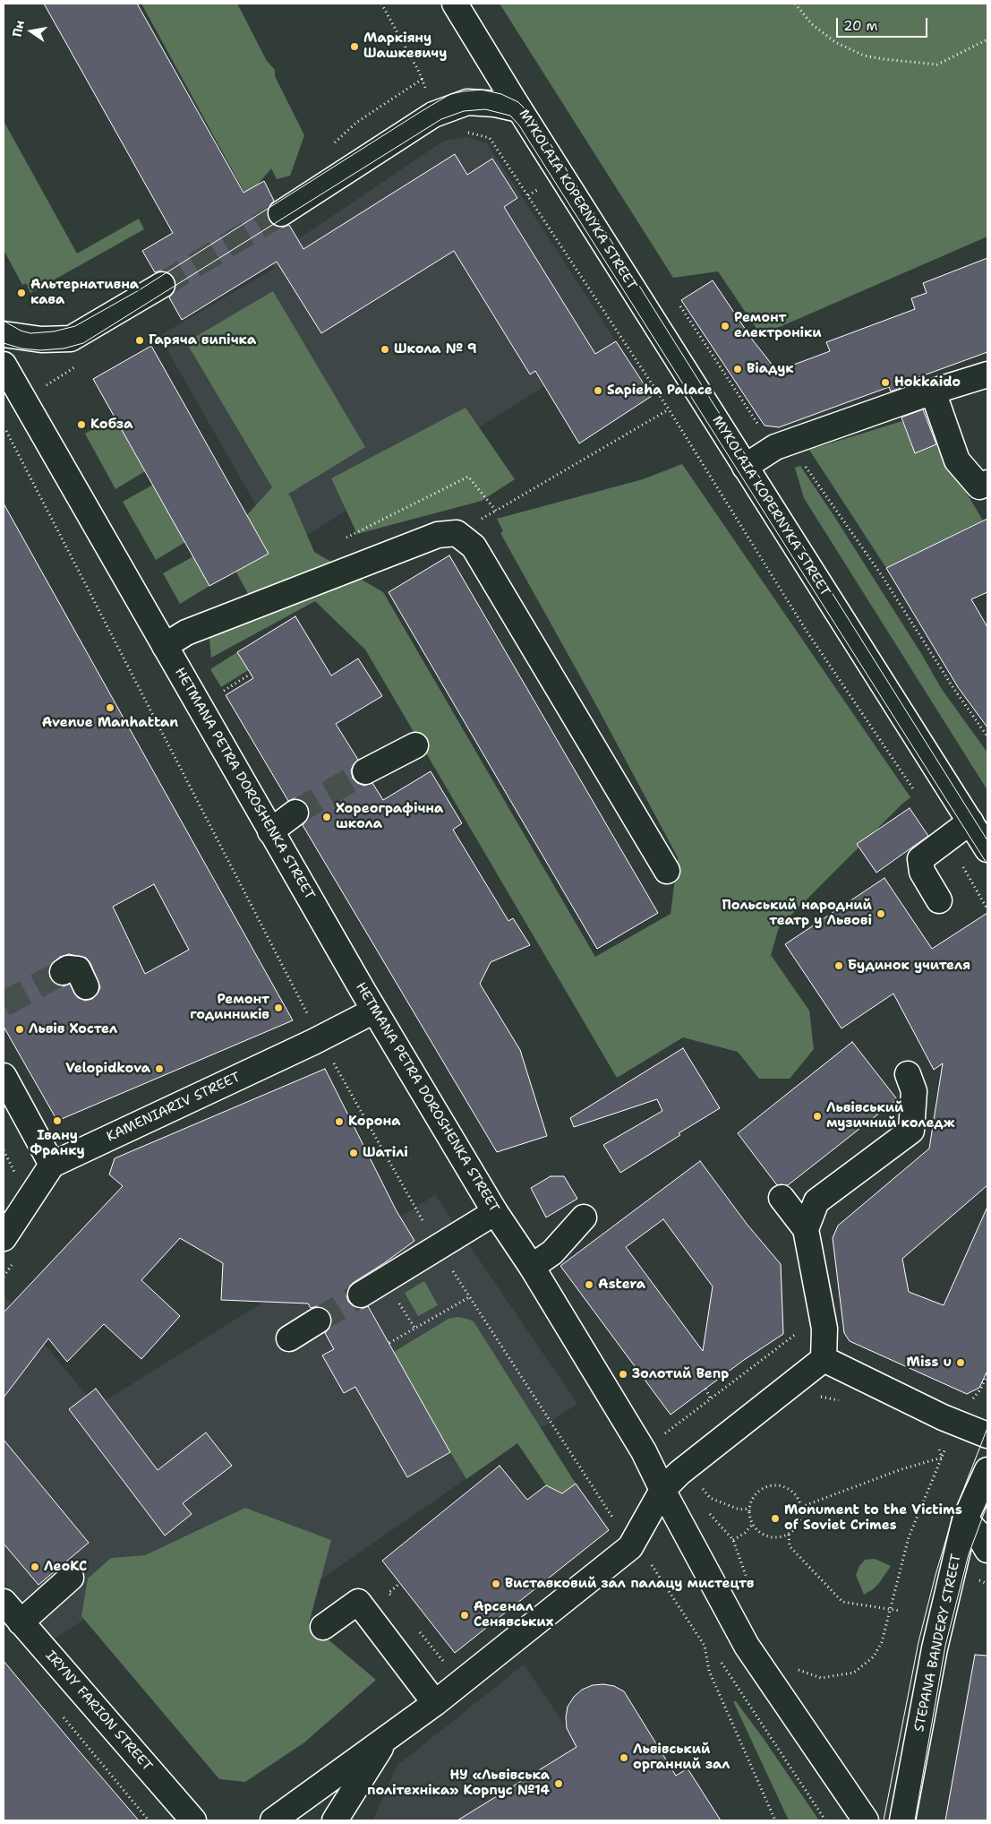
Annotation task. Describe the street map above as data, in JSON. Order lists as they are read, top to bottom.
{
  "streets": {
    "main road": [
      "MYKOLAIA KOPERNYKA STREET",
      "HETMANA PETRA DOROSHENKA STREET",
      "KAMENIARIV STREET",
      "STEPANA BANDERY STREET",
      "IRYNY FARION STREET"
    ]
  },
  "crossings": [
    ["HETMANA PETRA DOROSHENKA STREET", "KAMENIARIV STREET"]
  ],
  "places": [
    "Маркіяну Шашкевичу",
    "Альтернативна кава",
    "Ремонт електроніки",
    "Гаряча випічка",
    "Школа № 9",
    "Віадук",
    "Hokkaido",
    "Sapieha Palace",
    "Кобза",
    "Avenue Manhattan",
    "Хореографічна школа",
    "Польський народний театр у Львові",
    "Будинок учителя",
    "Ремонт годинників",
    "Львів Хостел",
    "Velopidkova",
    "Львівський музичний коледж",
    "Івану Франку",
    "Корона",
    "Шатілі",
    "Astera",
    "Miss u",
    "Золотий Вепр",
    "Monument to the Victims of Soviet Crimes",
    "ЛеоКС",
    "Виставковий зал палацу мистецтв",
    "Арсенал Сенявських",
    "Львівський органний зал",
    "НУ «Львівська політехніка» Корпус №14"
  ],
  "scale_bar": "20 m",
  "north": "left"
}
